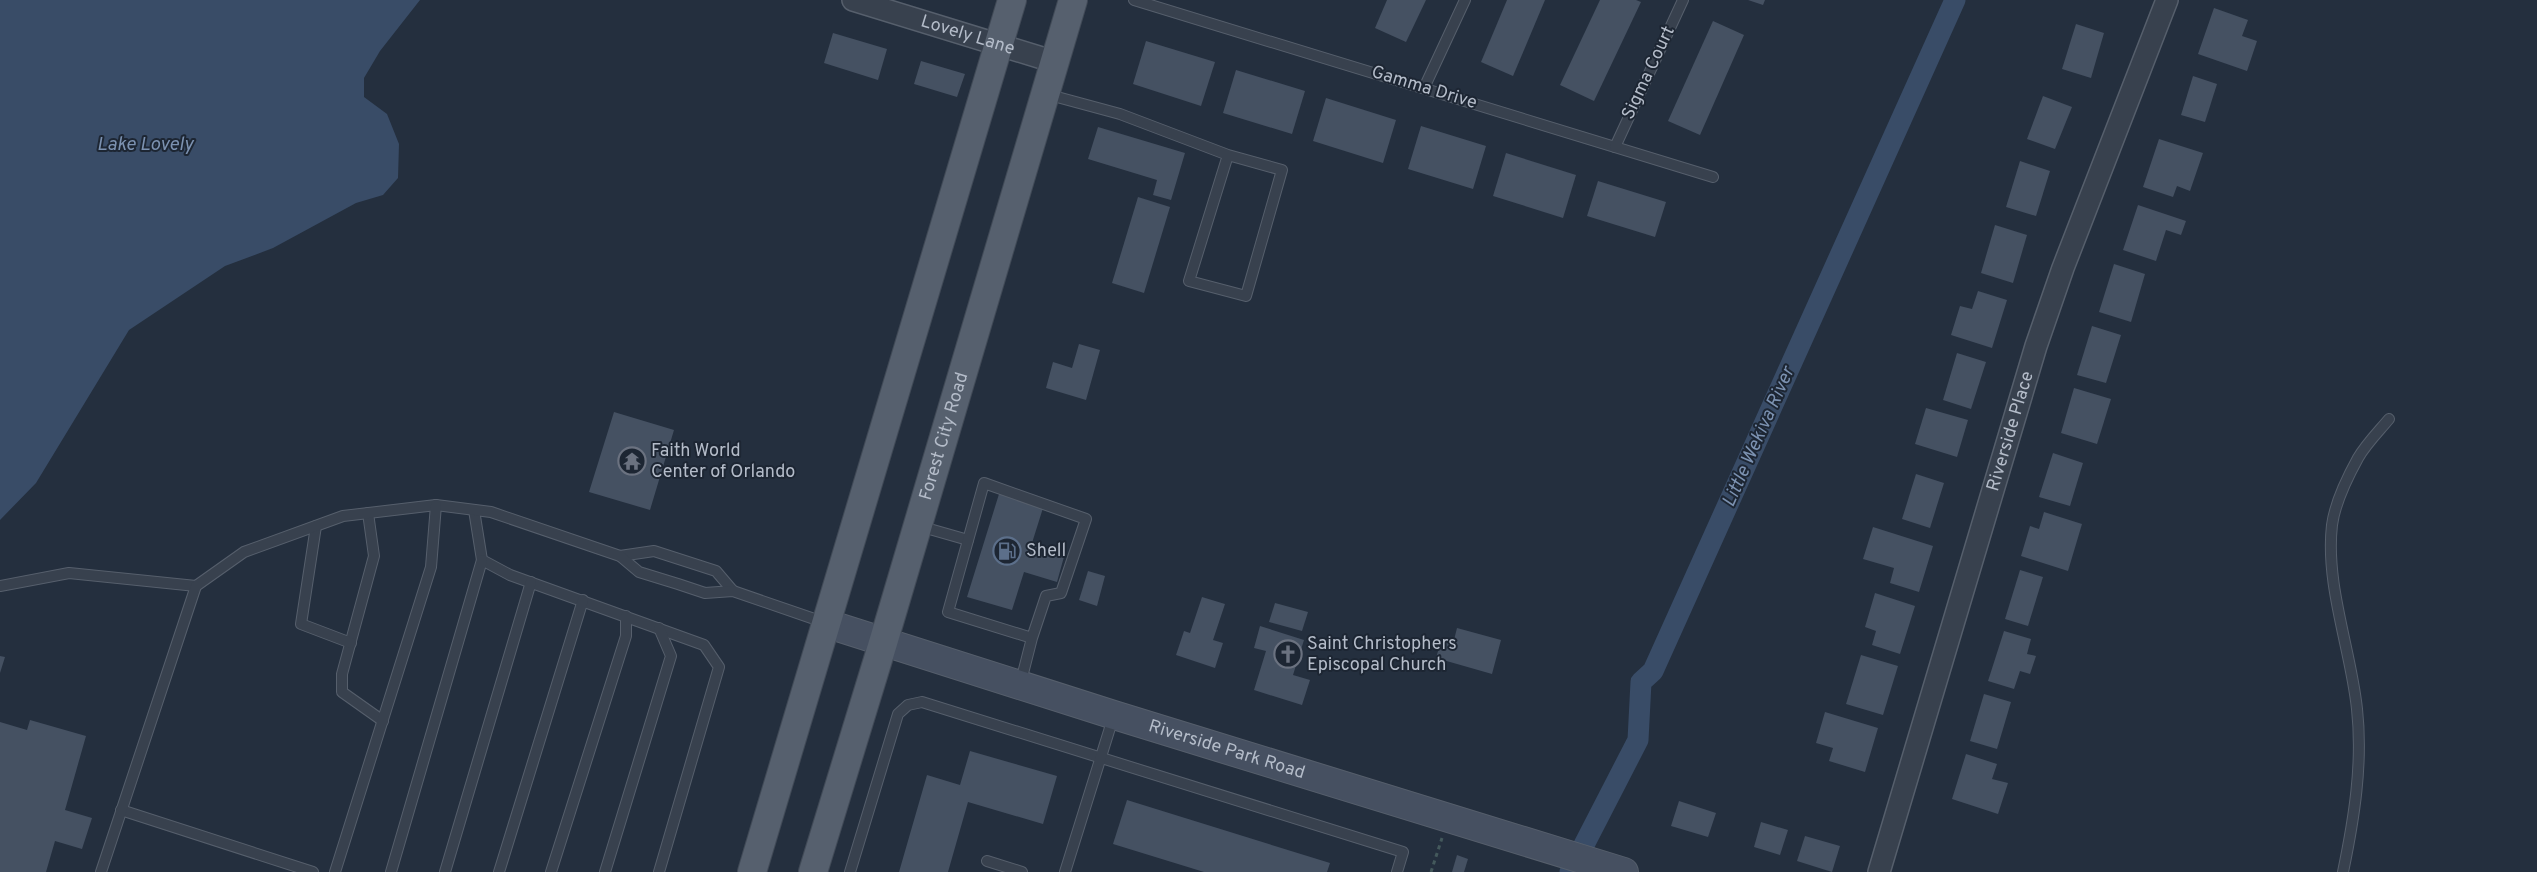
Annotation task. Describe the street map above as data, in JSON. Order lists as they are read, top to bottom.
{
  "streets": {
    "main road": ["Forest City Road"],
    "street": ["Lovely Lane", "Riverside Place", "Riverside Park Road"],
    "lane": ["Sigma Court", "Gamma Drive"]
  },
  "crossings": [
    ["Lovely Lane", "Forest City Road"],
    ["Sigma Court", "Gamma Drive"],
    ["Forest City Road", "Riverside Park Road"]
  ],
  "water": ["Lake Lovely", "Little Wekiva River"],
  "places": {
    "temple": ["Faith World Center of Orlando"],
    "fuel station": ["Shell"],
    "church": ["Saint Christophers Episcopal Church"]
  }
}
